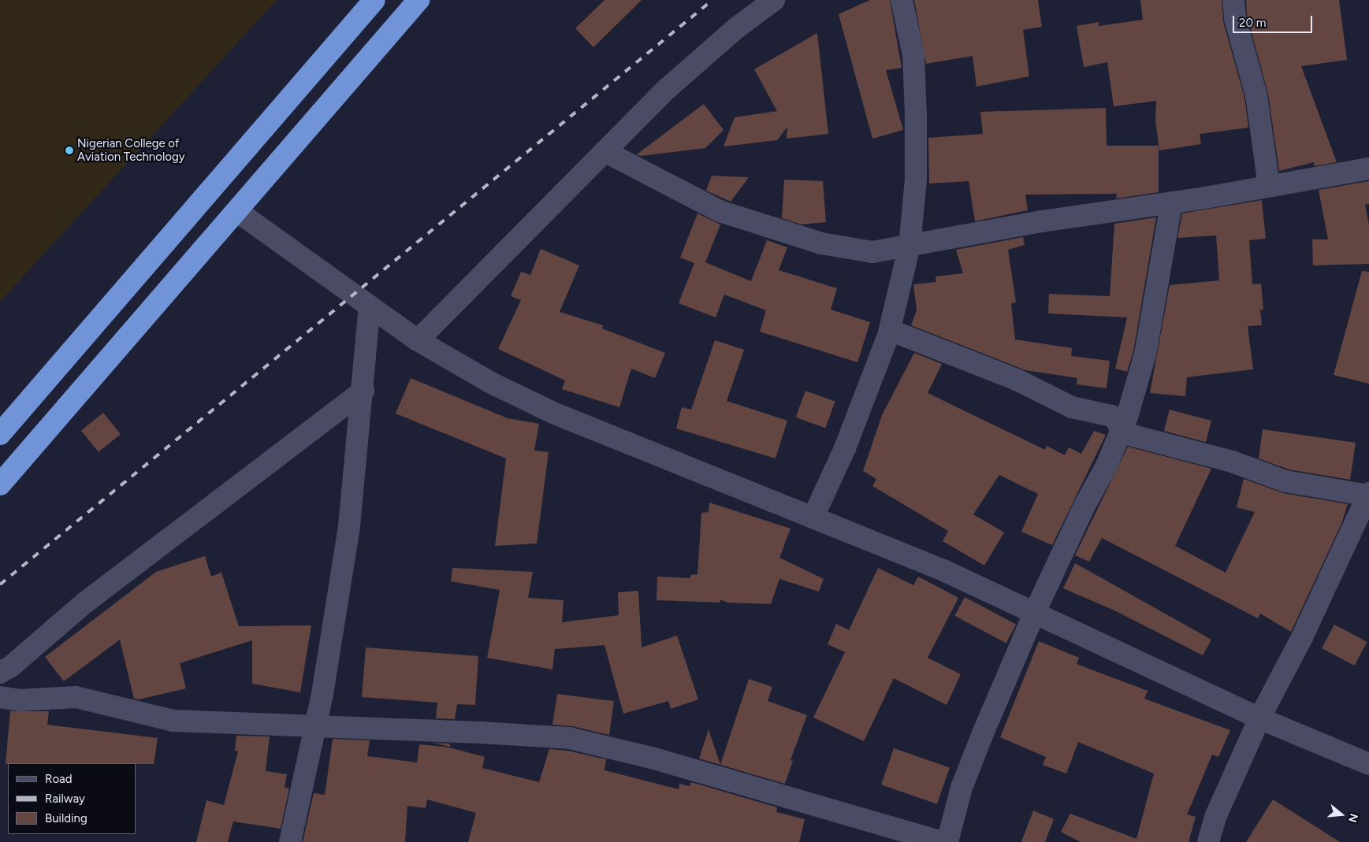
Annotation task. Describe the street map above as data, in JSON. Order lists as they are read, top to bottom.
{
  "places": ["Nigerian College of Aviation Technology"],
  "legend": ["Road", "Railway", "Building"],
  "scale_bar": "20 m",
  "north": "right"
}
